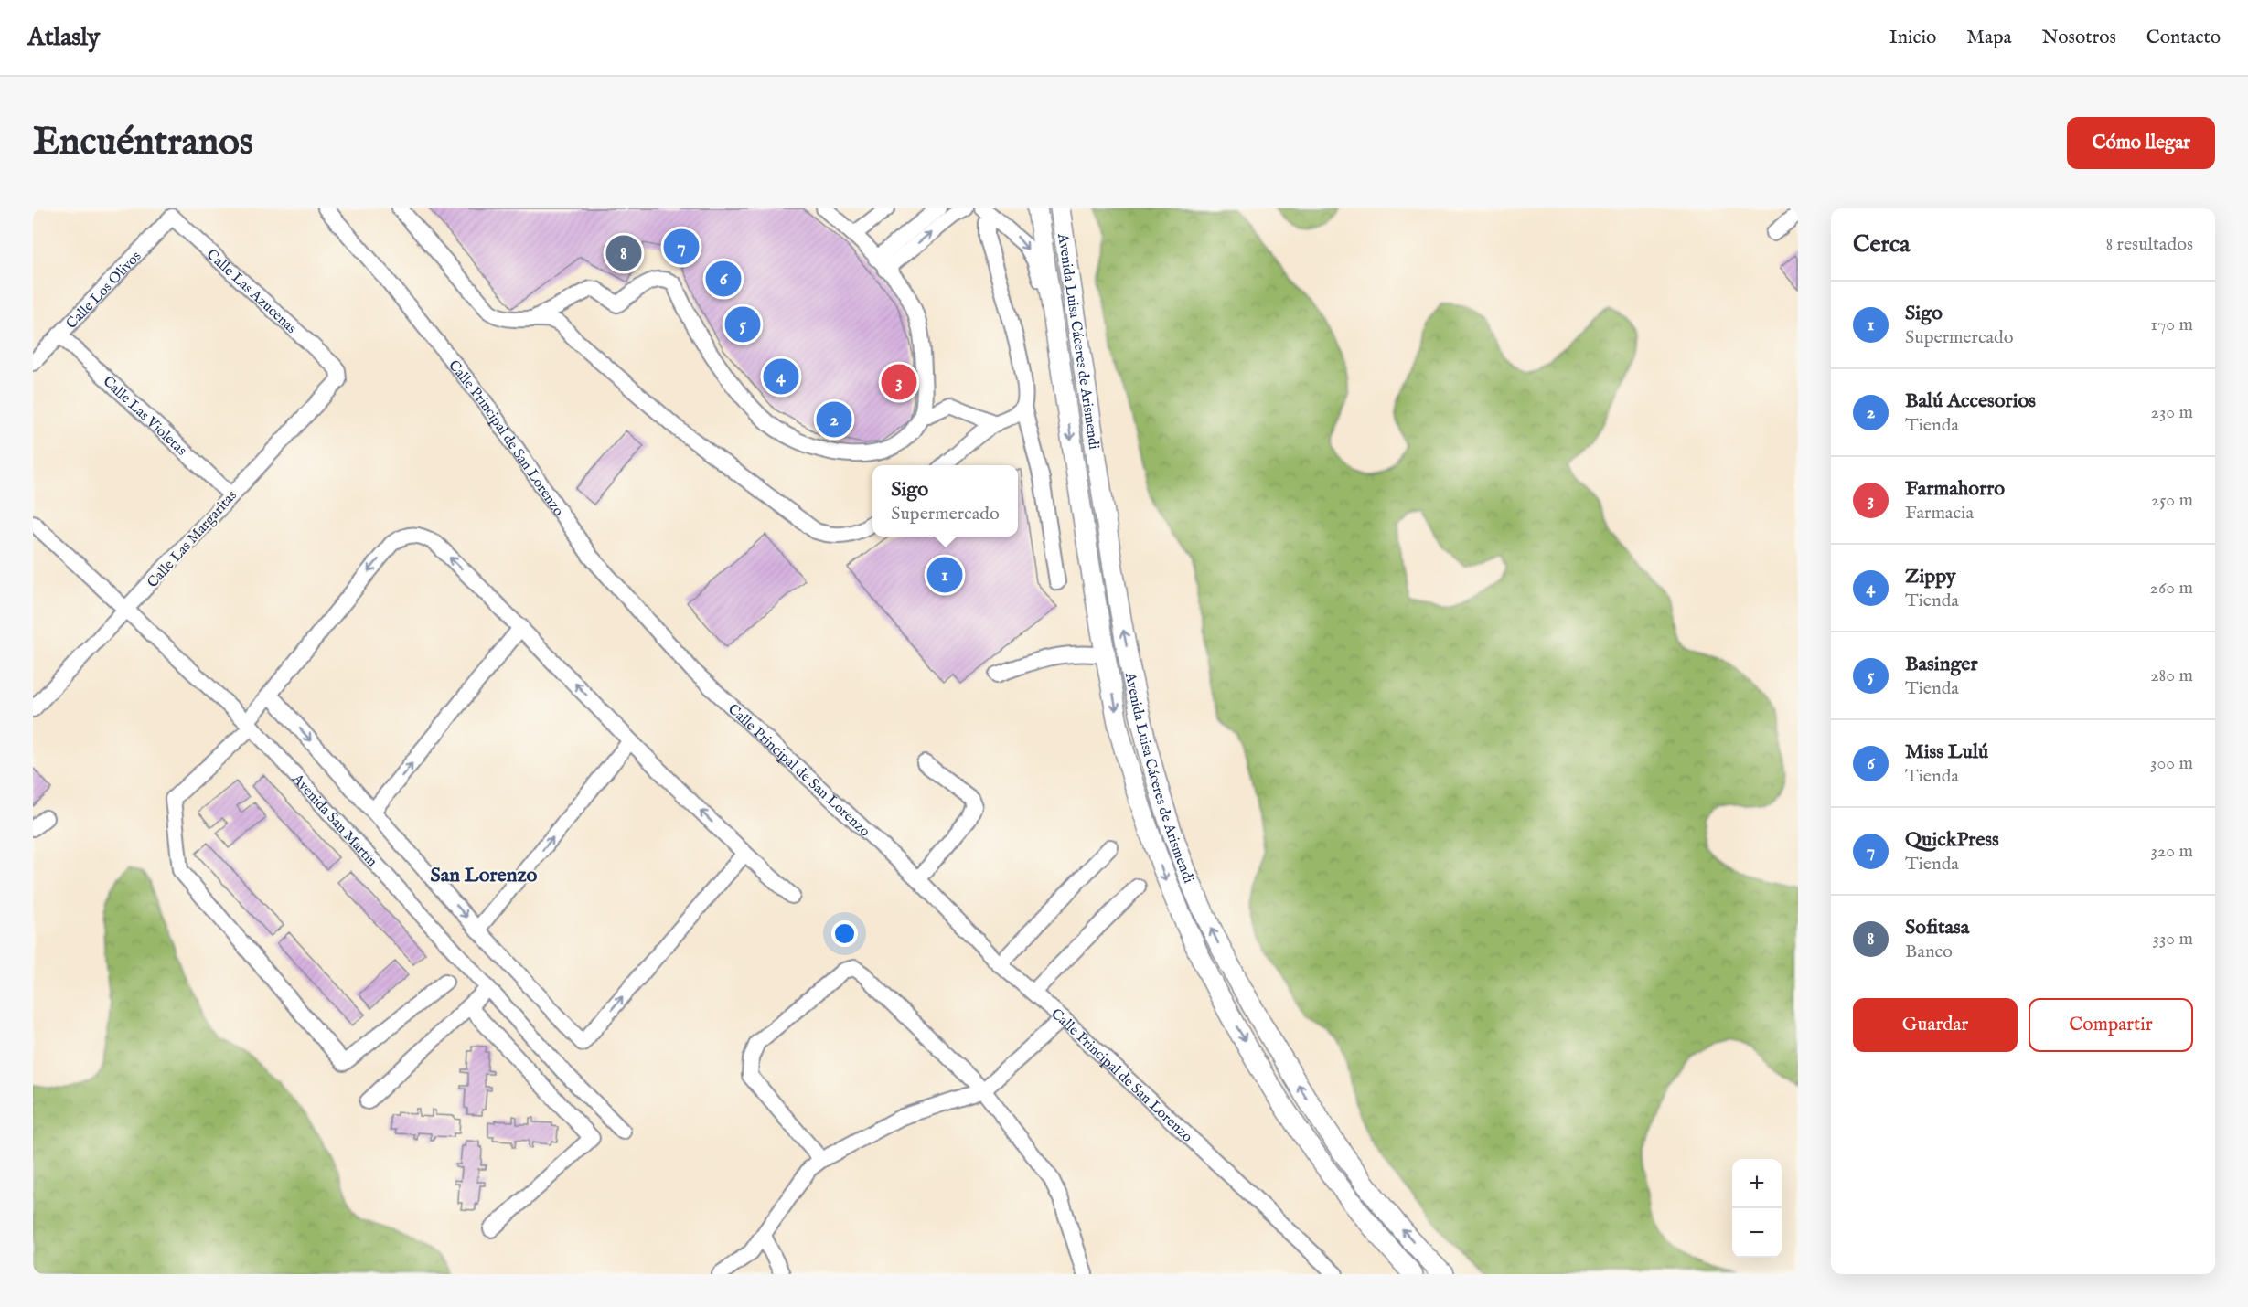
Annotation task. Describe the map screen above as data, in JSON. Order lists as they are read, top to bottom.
{
  "streets": {
    "main road": ["Avenida Luisa Cáceres de Arismendi"],
    "street": [
      "Calle Los Olivos",
      "Calle Las Azucenas",
      "Calle Las Violetas",
      "Calle Principal de San Lorenzo",
      "Calle Las Margaritas",
      "Avenida San Martín"
    ]
  },
  "crossings": [
    ["Calle Los Olivos", "Calle Las Azucenas"],
    ["Calle Los Olivos", "Calle Las Violetas"],
    ["Calle Las Azucenas", "Calle Las Margaritas"],
    ["Calle Las Violetas", "Calle Las Margaritas"],
    ["Calle Las Margaritas", "Avenida San Martín"]
  ],
  "districts": ["San Lorenzo"],
  "page": {
    "header": "Atlasly",
    "nav": [
      "Inicio",
      "Mapa",
      "Nosotros",
      "Contacto"
    ],
    "buttons": [
      "Cómo llegar",
      ["Guardar", "Compartir"]
    ],
    "title": "Encuéntranos",
    "heading": ["Cerca", "8 resultados"],
    "pins": [
      "7",
      "8",
      "6",
      "5",
      "4",
      "3",
      "2",
      "1"
    ],
    "list": [
      {
        "mark": "1",
        "name": "Sigo",
        "note": "Supermercado",
        "value": "170 m"
      },
      {
        "mark": "2",
        "name": "Balú Accesorios",
        "note": "Tienda",
        "value": "230 m"
      },
      {
        "mark": "3",
        "name": "Farmahorro",
        "note": "Farmacia",
        "value": "250 m"
      },
      {
        "mark": "4",
        "name": "Zippy",
        "note": "Tienda",
        "value": "260 m"
      },
      {
        "mark": "5",
        "name": "Basinger",
        "note": "Tienda",
        "value": "280 m"
      },
      {
        "mark": "6",
        "name": "Miss Lulú",
        "note": "Tienda",
        "value": "300 m"
      },
      {
        "mark": "7",
        "name": "QuickPress",
        "note": "Tienda",
        "value": "320 m"
      },
      {
        "mark": "8",
        "name": "Sofitasa",
        "note": "Banco",
        "value": "330 m"
      }
    ],
    "popup": ["Sigo", "Supermercado"],
    "map_buttons": ["+", "−"]
  }
}
